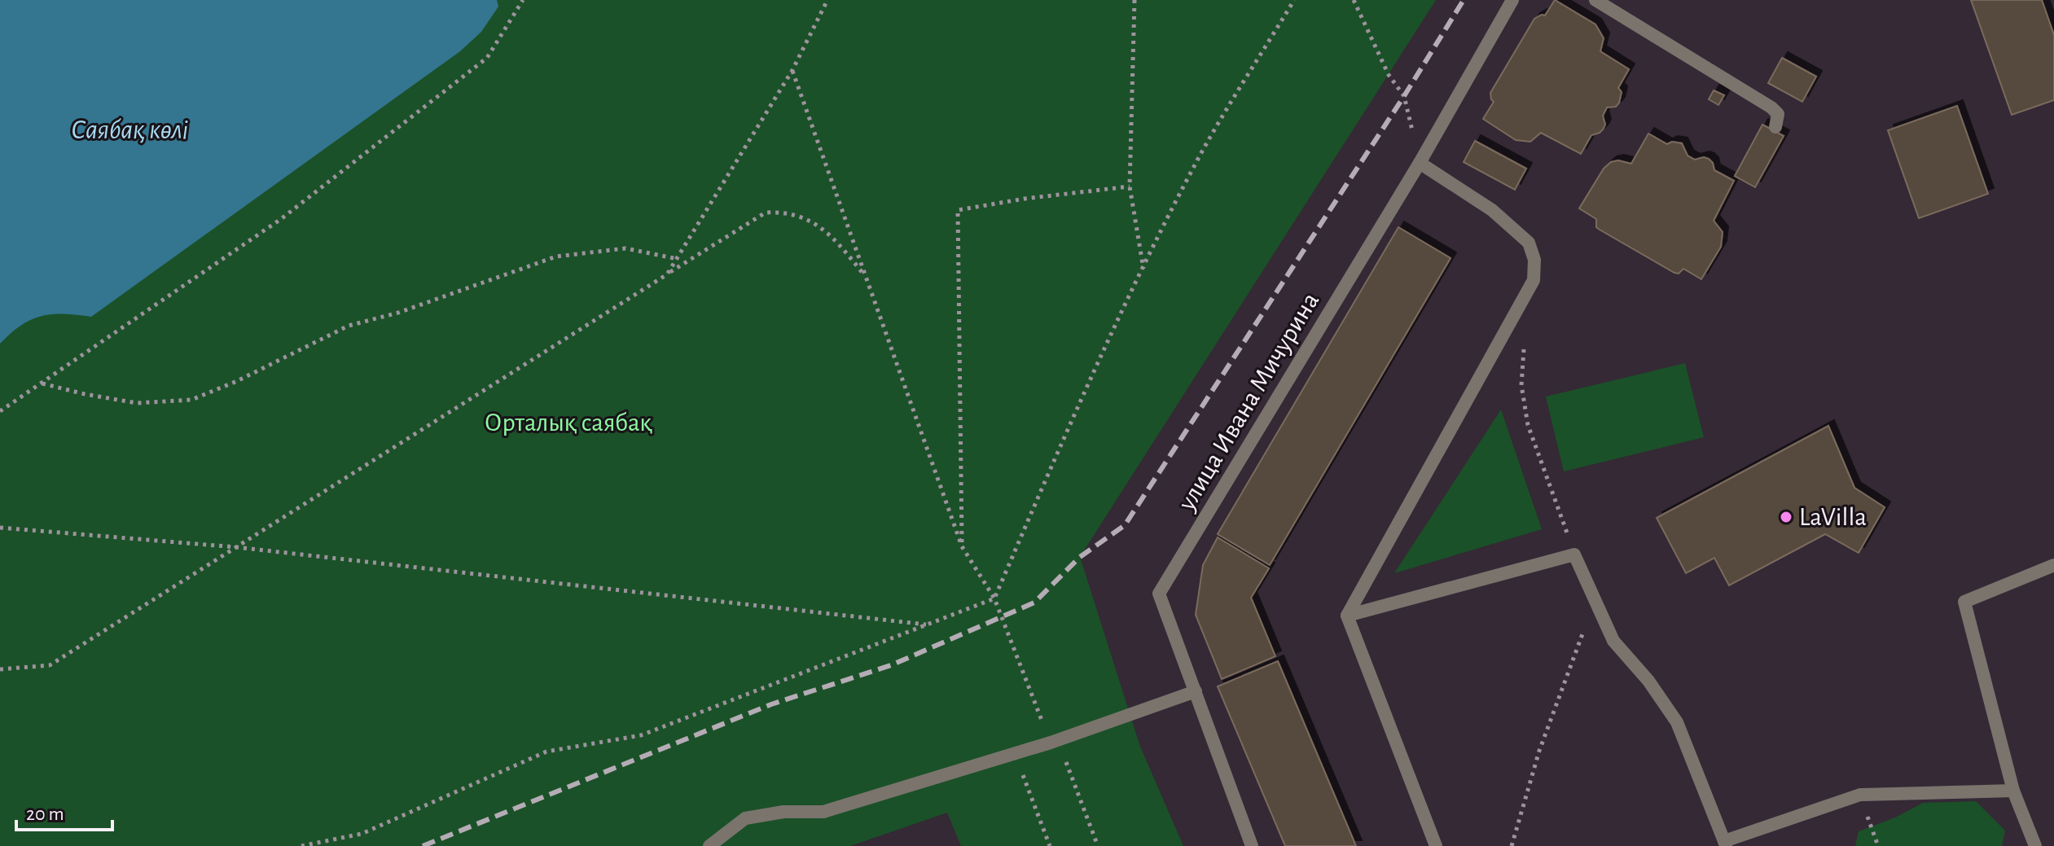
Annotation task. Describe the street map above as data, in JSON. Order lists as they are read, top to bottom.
{
  "streets": {
    "street": ["улица Ивана Мичурина"]
  },
  "water": ["Саябақ көлі"],
  "parks": ["Орталық саябақ"],
  "places": ["LaVilla"],
  "scale_bar": "20 m"
}
